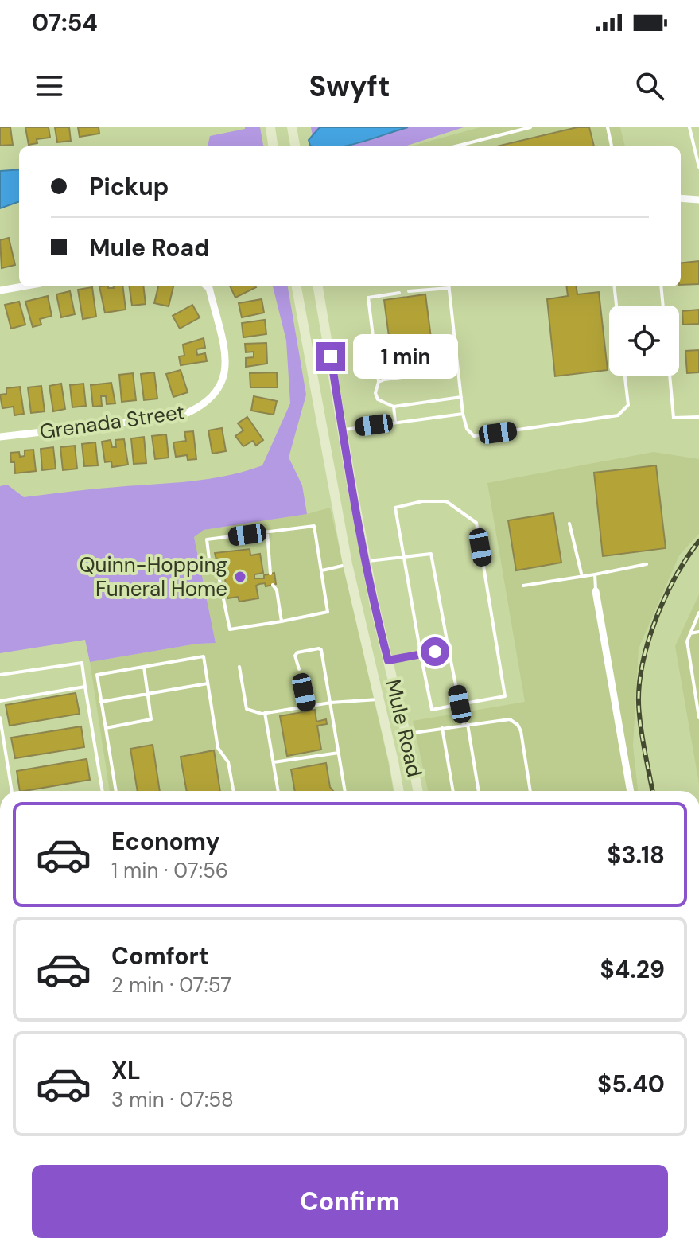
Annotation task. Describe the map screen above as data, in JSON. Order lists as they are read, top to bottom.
{
  "streets": {
    "main road": ["Mule Road"],
    "street": ["Grenada Street"]
  },
  "places": ["Quinn-Hopping Funeral Home"],
  "page": {
    "status": "07:54",
    "header": "Swyft",
    "banner": ["Pickup", "Mule Road"],
    "bubble": "1 min",
    "list": [
      {
        "name": "Economy",
        "note": "1 min · 07:56",
        "value": "$3.18"
      },
      {
        "name": "Comfort",
        "note": "2 min · 07:57",
        "value": "$4.29"
      },
      {
        "name": "XL",
        "note": "3 min · 07:58",
        "value": "$5.40"
      }
    ],
    "buttons": "Confirm"
  }
}
